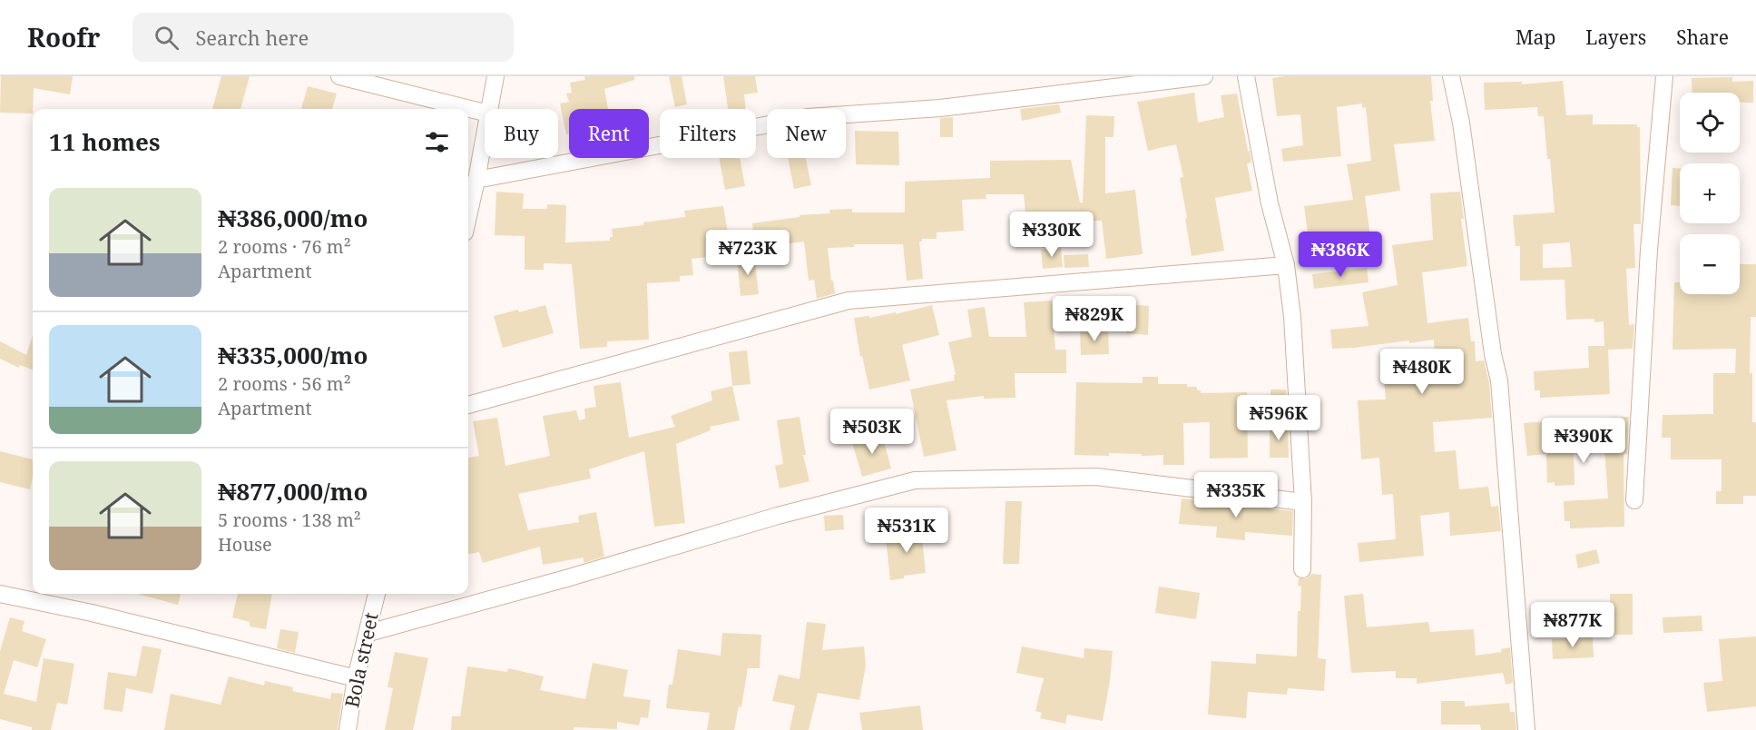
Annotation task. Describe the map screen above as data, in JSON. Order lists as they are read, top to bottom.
{
  "streets": {
    "street": ["Bola street"]
  },
  "page": {
    "header": "Roofr",
    "search": "Search here",
    "nav": ["Map", "Layers", "Share"],
    "map_buttons": ["+", "−"],
    "chip": [
      "Buy",
      "Rent",
      "Filters",
      "New"
    ],
    "heading": "11 homes",
    "list": [
      {
        "name": "₦386,000/mo",
        "note": "2 rooms · 76 m² · Apartment"
      },
      {
        "name": "₦335,000/mo",
        "note": "2 rooms · 56 m² · Apartment"
      },
      {
        "name": "₦877,000/mo",
        "note": "5 rooms · 138 m² · House"
      }
    ],
    "price": [
      "₦330K",
      "₦723K",
      "₦386K",
      "₦829K",
      "₦480K",
      "₦596K",
      "₦503K",
      "₦390K",
      "₦335K",
      "₦531K",
      "₦877K"
    ]
  }
}
